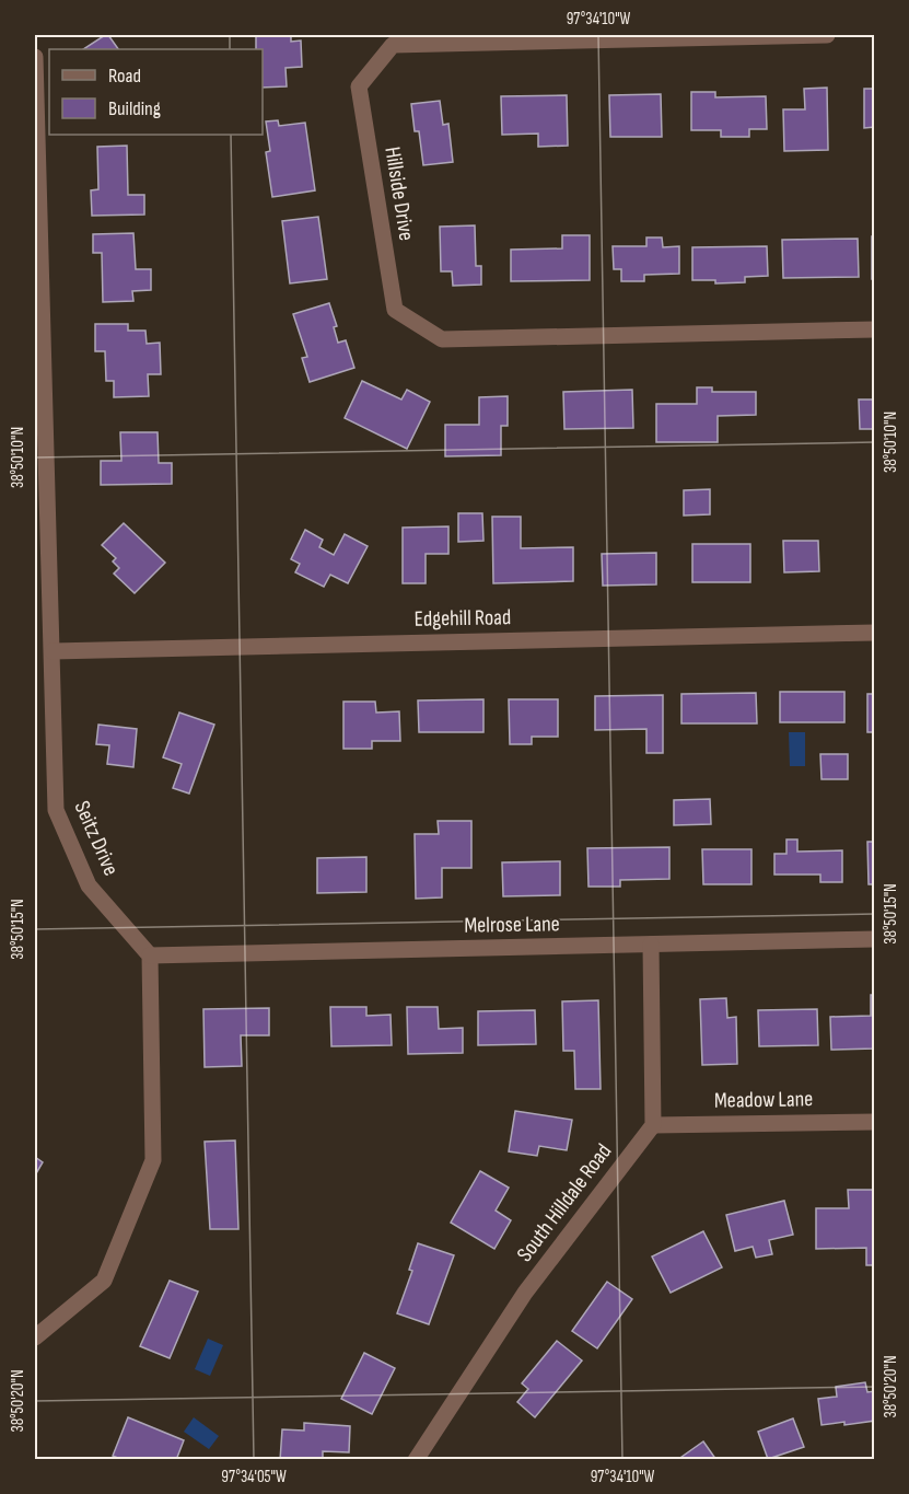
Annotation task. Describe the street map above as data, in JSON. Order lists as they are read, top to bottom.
{
  "streets": {
    "street": [
      "Hillside Drive",
      "Edgehill Road",
      "Seitz Drive",
      "Melrose Lane",
      "Meadow Lane",
      "South Hilldale Road"
    ]
  },
  "crossings": [
    ["Edgehill Road", "Seitz Drive"],
    ["Seitz Drive", "Melrose Lane"],
    ["Meadow Lane", "South Hilldale Road"]
  ],
  "legend": ["Road", "Building"],
  "coordinates": [
    "97°34'10\"W",
    "38°50'10\"N",
    "38°50'15\"N",
    "38°50'20\"N",
    "97°34'05\"W"
  ]
}
